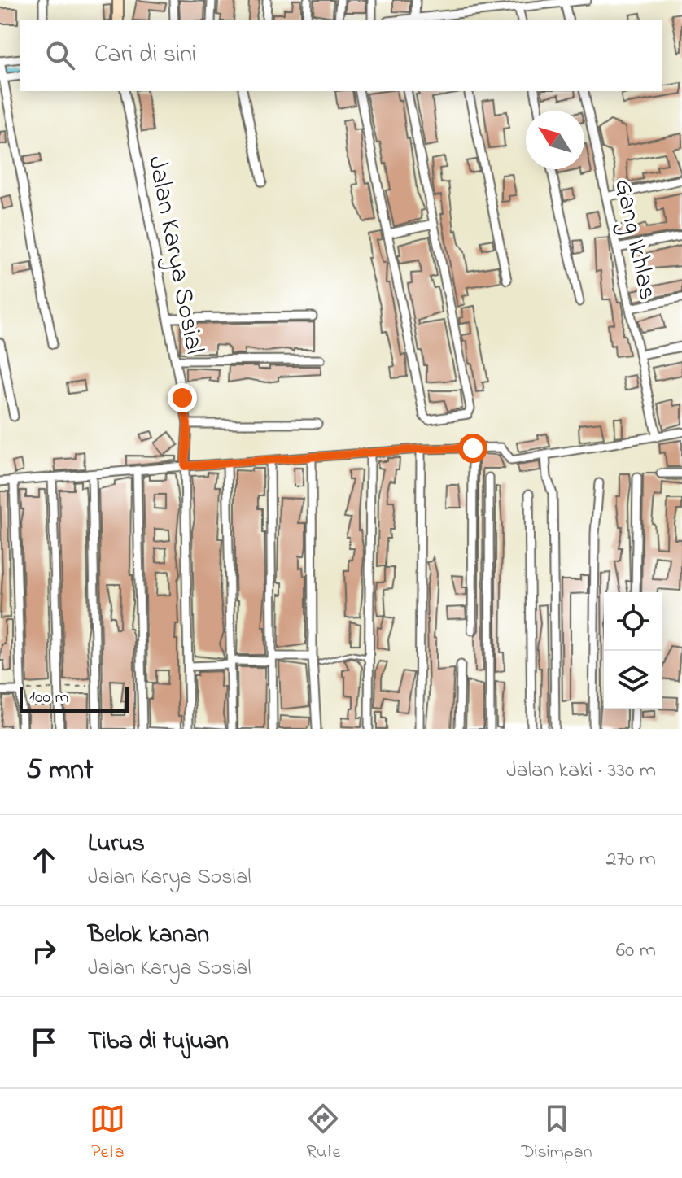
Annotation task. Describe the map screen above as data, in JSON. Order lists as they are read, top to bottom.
{
  "streets": {
    "street": ["Gang Ikhlas", "Jalan Karya Sosial"]
  },
  "scale_bar": "100 m",
  "north": "top left",
  "page": {
    "search": "Cari di sini",
    "scale": "100 m",
    "heading": ["5 mnt", "Jalan kaki · 330 m"],
    "list": [
      ["Lurus", "Jalan Karya Sosial", "270 m"],
      ["Belok kanan", "Jalan Karya Sosial", "60 m"],
      "Tiba di tujuan"
    ],
    "nav": ["Peta", "Rute", "Disimpan"]
  }
}
